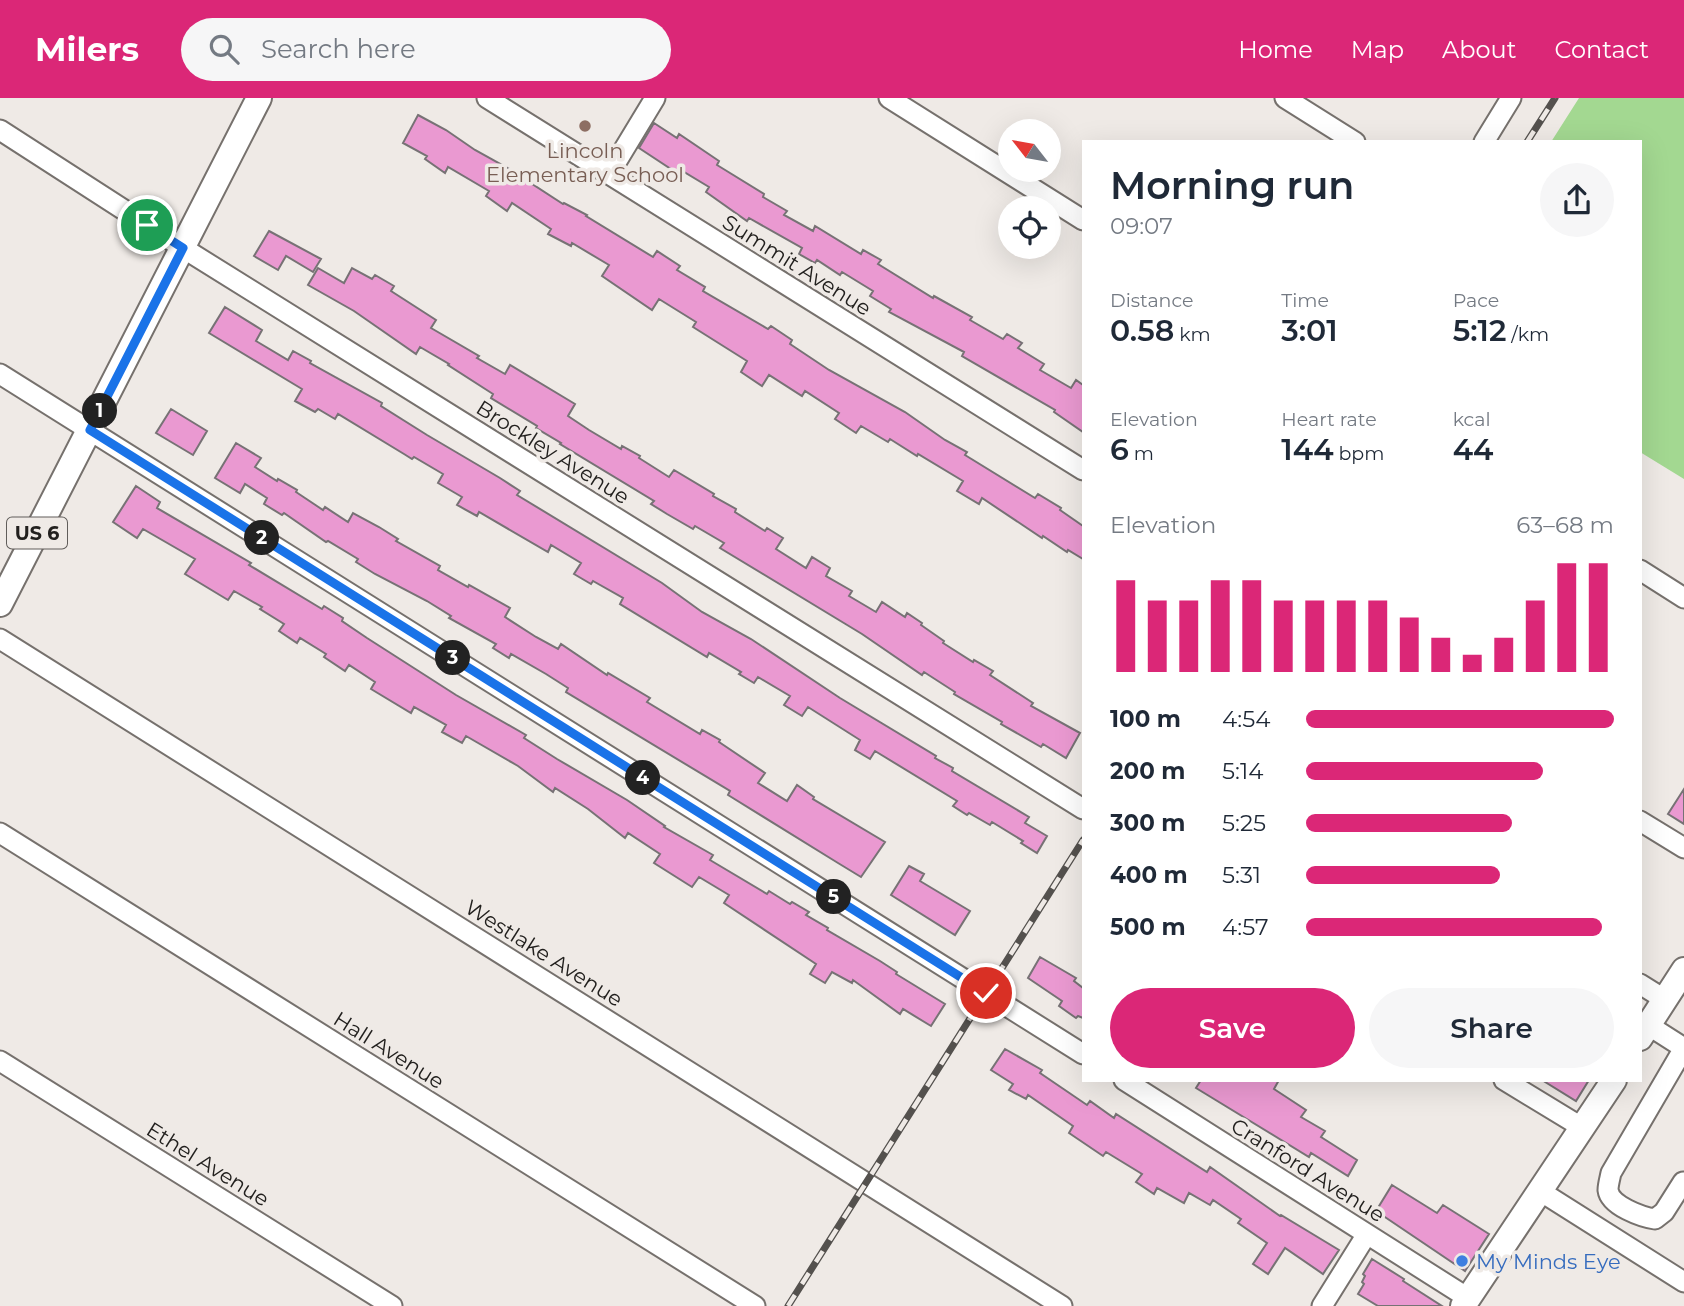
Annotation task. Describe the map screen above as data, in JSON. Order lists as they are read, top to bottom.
{
  "streets": {
    "main road": ["US 6"],
    "street": [
      "Summit Avenue",
      "Brockley Avenue",
      "Westlake Avenue",
      "Hall Avenue",
      "Ethel Avenue",
      "Cranford Avenue"
    ]
  },
  "crossings": [
    ["Brockley Avenue", "US 6"]
  ],
  "places": ["Lincoln Elementary School", "My Minds Eye"],
  "north": "top left",
  "page": {
    "header": "Milers",
    "search": "Search here",
    "nav": [
      "Home",
      "Map",
      "About",
      "Contact"
    ],
    "heading": ["Morning run", "09:07"],
    "stats": [
      ["Distance", "0.58 km"],
      ["Time", "3:01"],
      ["Pace", "5:12 /km"],
      ["Elevation", "6 m"],
      ["Heart rate", "144 bpm"],
      ["kcal", "44"]
    ],
    "pins": [
      "1",
      "2",
      "3",
      "4",
      "5"
    ],
    "chart": ["Elevation", "63–68 m"],
    "list": [
      {
        "name": "100 m",
        "note": "4:54"
      },
      {
        "name": "200 m",
        "note": "5:14"
      },
      {
        "name": "300 m",
        "note": "5:25"
      },
      {
        "name": "400 m",
        "note": "5:31"
      },
      {
        "name": "500 m",
        "note": "4:57"
      }
    ],
    "buttons": ["Save", "Share"]
  }
}
